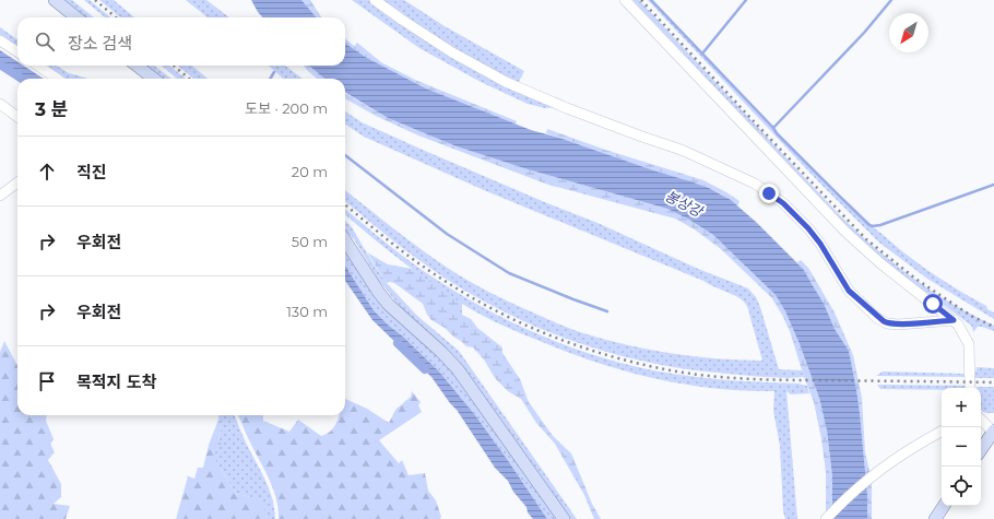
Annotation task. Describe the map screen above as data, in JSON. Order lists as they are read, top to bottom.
{
  "water": ["봉상강"],
  "north": "bottom left",
  "page": {
    "search": "장소 검색",
    "heading": ["3 분", "도보 · 200 m"],
    "list": [
      ["직진", "20 m"],
      ["우회전", "50 m"],
      ["우회전", "130 m"],
      "목적지 도착"
    ],
    "map_buttons": ["+", "−"]
  }
}
